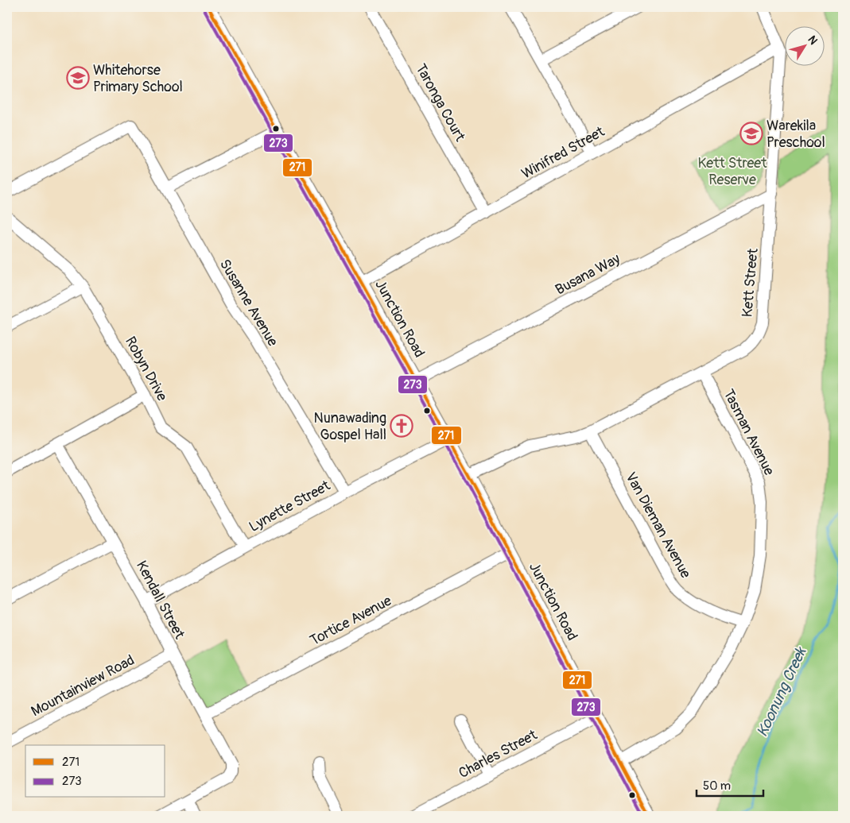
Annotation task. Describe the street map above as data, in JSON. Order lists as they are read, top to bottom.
{
  "streets": {
    "street": [
      "Taronga Court",
      "Winifred Street",
      "Busana Way",
      "Kett Street",
      "Susanne Avenue",
      "Junction Road",
      "Robyn Drive",
      "Tasman Avenue",
      "Lynette Street",
      "Van Dieman Avenue",
      "Kendall Street",
      "Tortice Avenue",
      "Mountainview Road",
      "Charles Street"
    ]
  },
  "crossings": [
    ["Taronga Court", "Winifred Street"],
    ["Winifred Street", "Kett Street"],
    ["Winifred Street", "Junction Road"],
    ["Busana Way", "Kett Street"],
    ["Busana Way", "Junction Road"],
    ["Kett Street", "Junction Road"],
    ["Kett Street", "Tasman Avenue"],
    ["Kett Street", "Van Dieman Avenue"],
    ["Susanne Avenue", "Lynette Street"],
    ["Junction Road", "Tasman Avenue"],
    ["Junction Road", "Lynette Street"],
    ["Junction Road", "Tortice Avenue"],
    ["Junction Road", "Charles Street"],
    ["Robyn Drive", "Lynette Street"],
    ["Tasman Avenue", "Van Dieman Avenue"],
    ["Lynette Street", "Kendall Street"],
    ["Kendall Street", "Tortice Avenue"],
    ["Kendall Street", "Mountainview Road"]
  ],
  "water": ["Koonung Creek"],
  "parks": ["Kett Street Reserve"],
  "places": {
    "school or university": ["Whitehorse Primary School", "Warekila Preschool"],
    "church": ["Nunawading Gospel Hall"]
  },
  "lines": ["transit line 271", "transit line 273"],
  "legend": ["271", "273"],
  "scale_bar": "50 m",
  "north": "top right"
}
